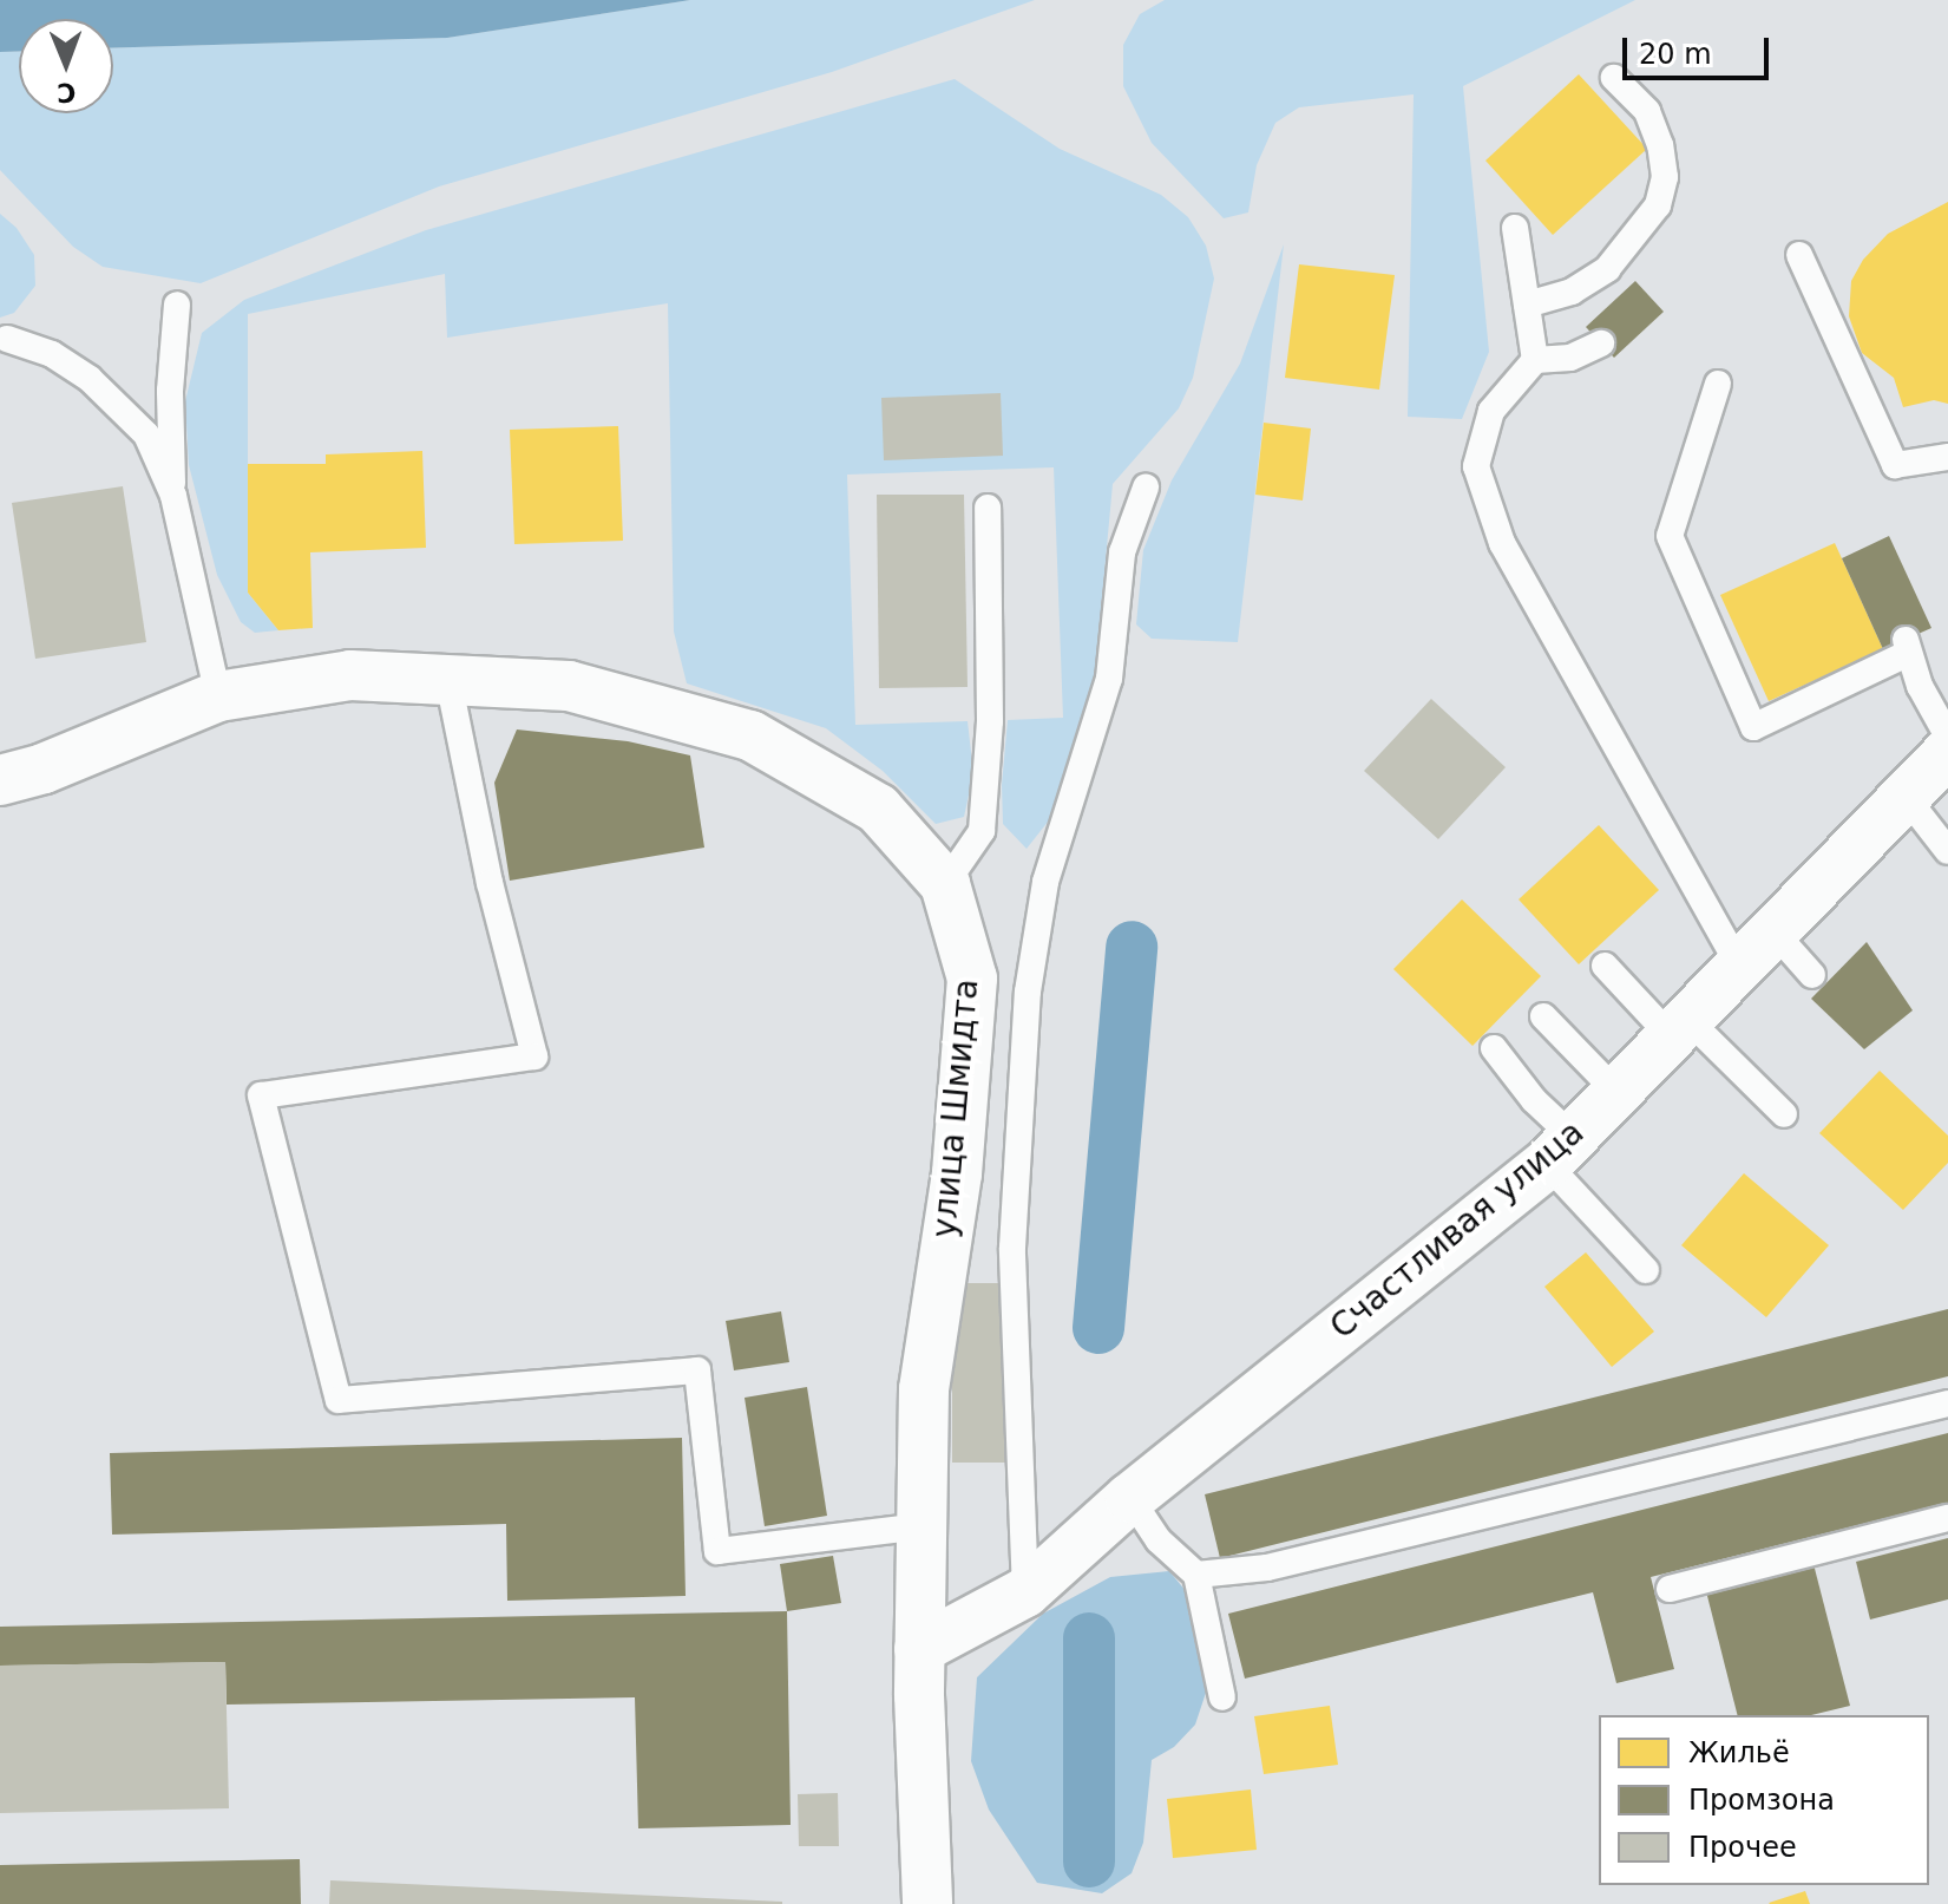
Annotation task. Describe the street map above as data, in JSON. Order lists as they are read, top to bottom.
{
  "streets": {
    "street": ["улица Шмидта", "Счастливая улица"]
  },
  "crossings": [
    ["улица Шмидта", "Счастливая улица"]
  ],
  "legend": ["Жильё", "Промзона", "Прочее"],
  "scale_bar": "20 m",
  "north": "bottom"
}
